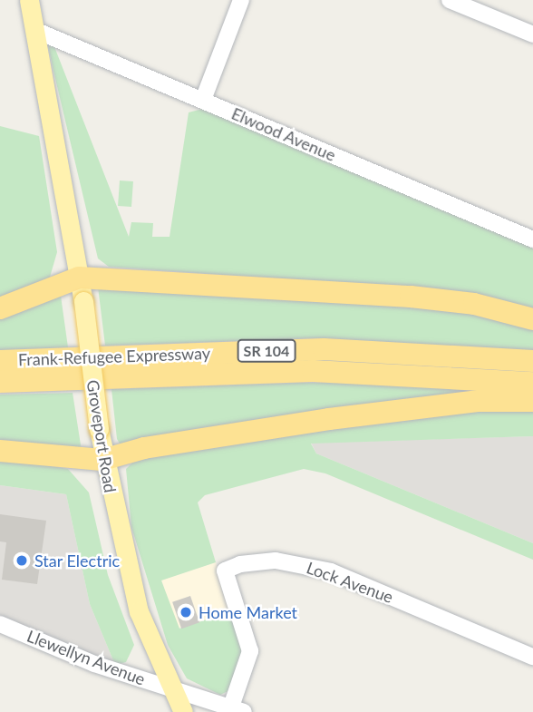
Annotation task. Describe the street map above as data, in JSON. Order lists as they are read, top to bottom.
{
  "streets": {
    "highway": ["SR 104", "Frank-Refugee Expressway"],
    "main road": ["Groveport Road"],
    "street": ["Elwood Avenue", "Lock Avenue", "Llewellyn Avenue"]
  },
  "crossings": [
    ["Elwood Avenue", "Groveport Road"],
    ["Groveport Road", "Llewellyn Avenue"],
    ["Lock Avenue", "Llewellyn Avenue"]
  ],
  "places": ["Star Electric", "Home Market"]
}
